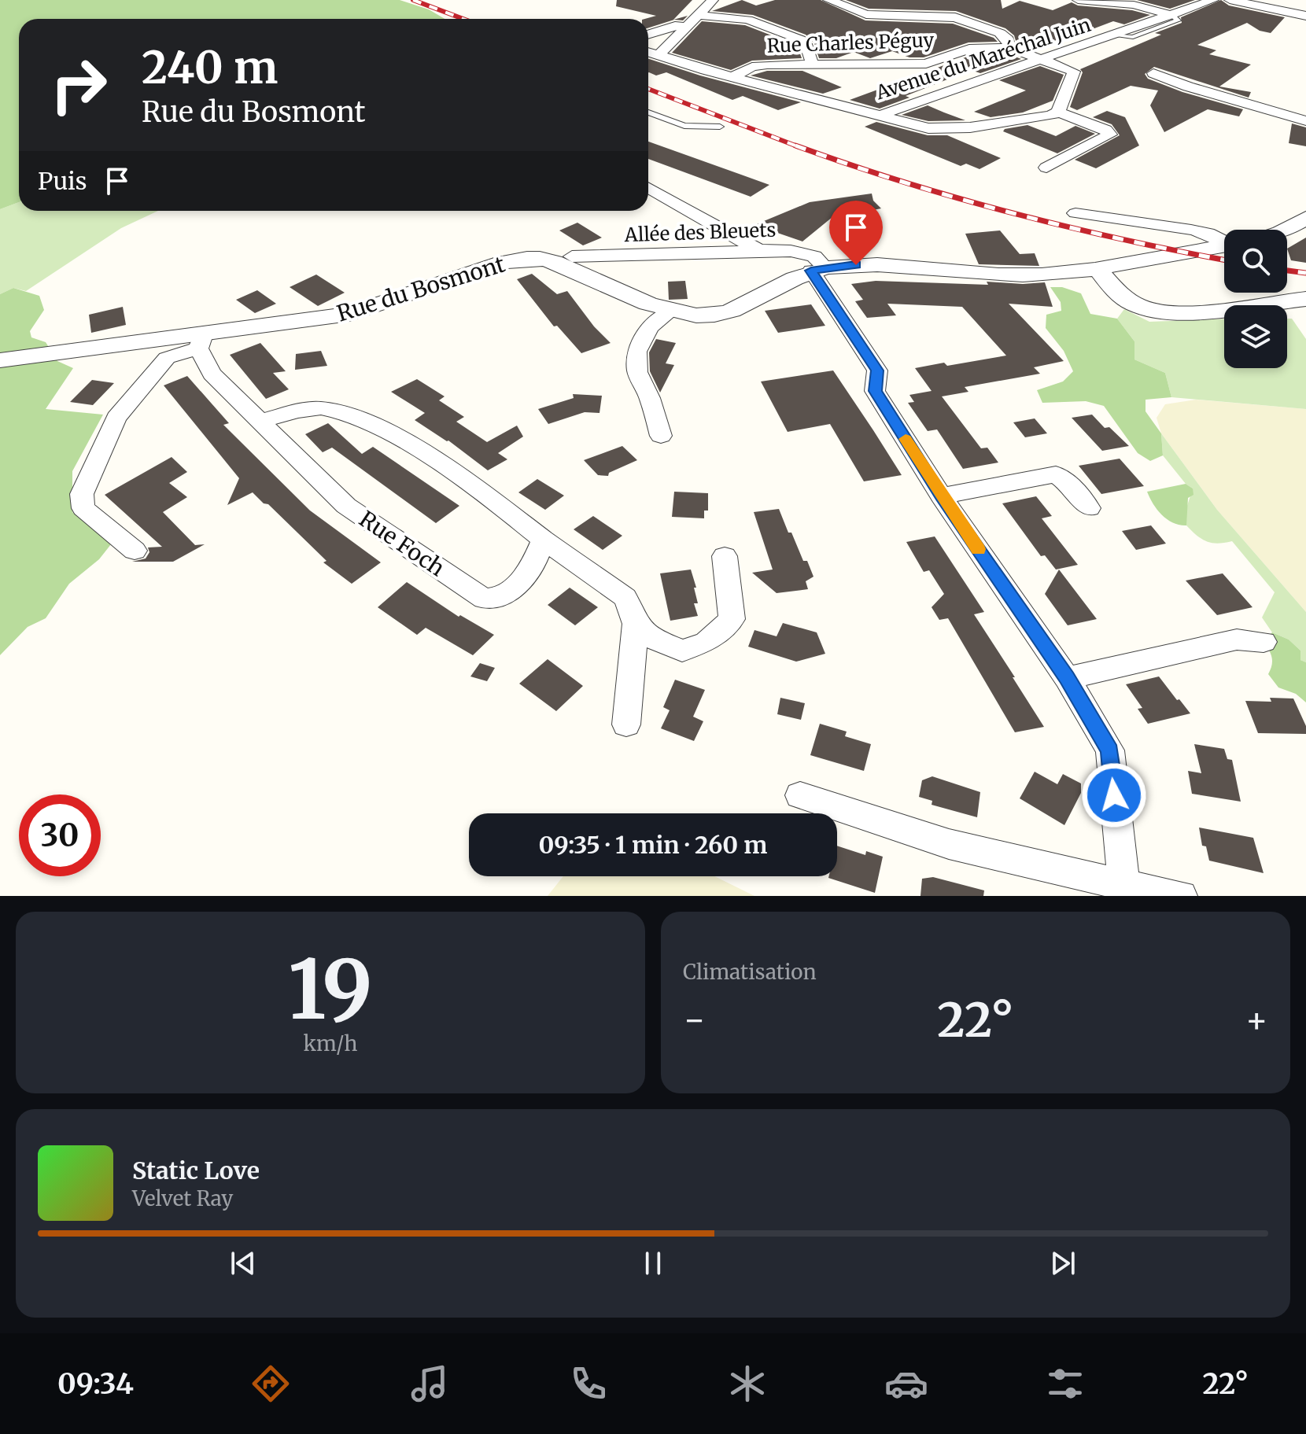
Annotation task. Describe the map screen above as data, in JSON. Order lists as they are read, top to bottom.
{
  "streets": {
    "street": [
      "Rue Charles Péguy",
      "Avenue du Maréchal Juin",
      "Allée des Bleuets",
      "Rue du Bosmont",
      "Rue Foch"
    ]
  },
  "crossings": [
    ["Rue Charles Péguy", "Avenue du Maréchal Juin"],
    ["Allée des Bleuets", "Rue du Bosmont"],
    ["Rue du Bosmont", "Rue Foch"]
  ],
  "page": {
    "turn": ["240 m", "Rue du Bosmont"],
    "then": "Puis",
    "limit": "30",
    "trip": "09:35 · 1 min · 260 m",
    "tile": [
      ["19", "km/h"],
      "Climatisation"
    ],
    "heat": ["−", "22°", "+"],
    "song": ["Static Love", "Velvet Ray"],
    "tabs": ["09:34", "22°"]
  }
}
